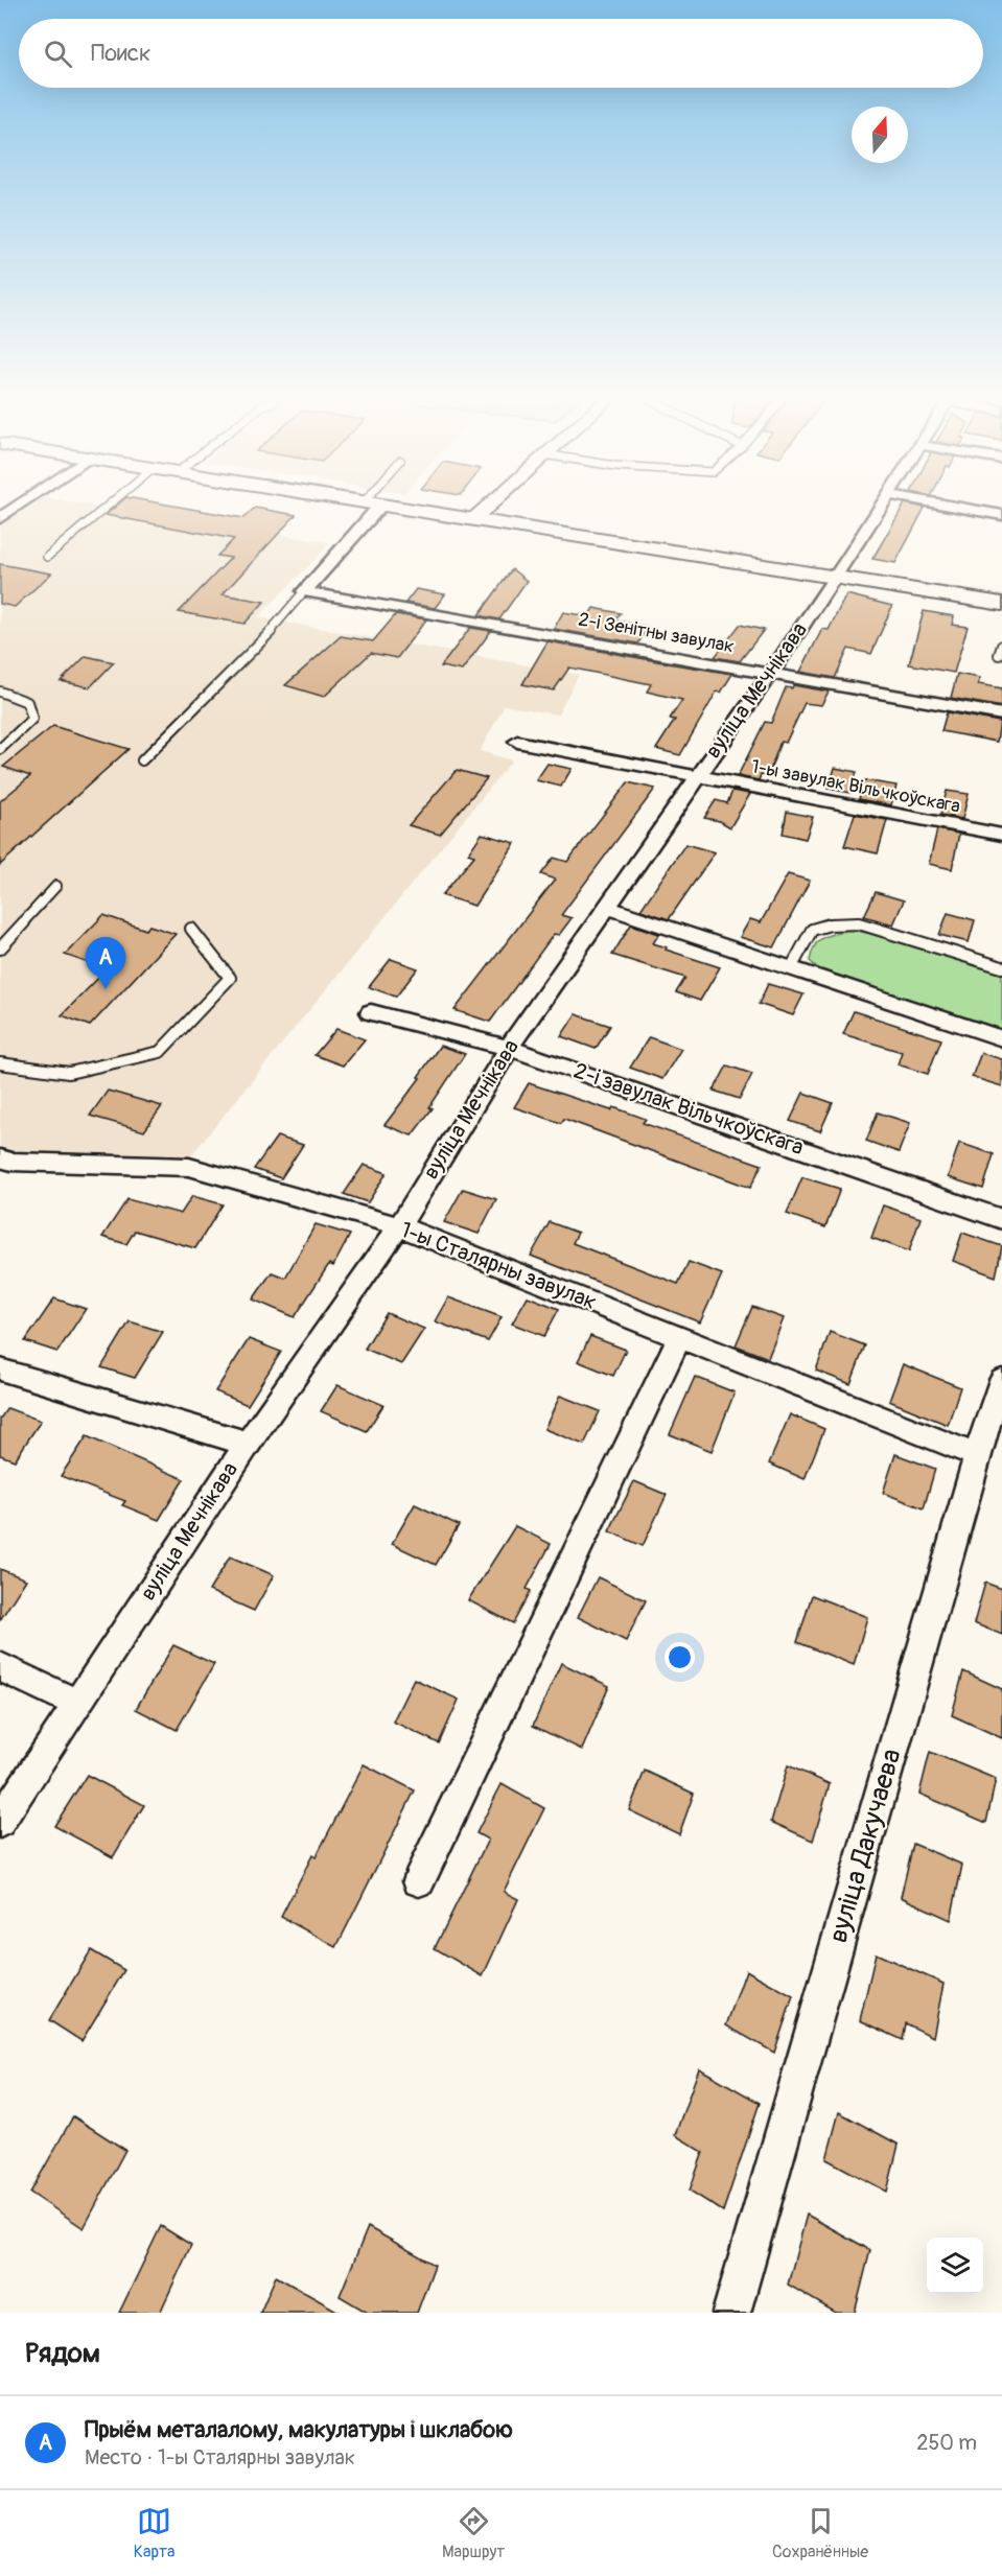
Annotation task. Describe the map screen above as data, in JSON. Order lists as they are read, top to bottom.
{
  "streets": {
    "street": [
      "2-і Зенітны завулак",
      "вуліца Мечнікава",
      "1-ы завулак Вільчкоўскага",
      "2-і завулак Вільчкоўскага",
      "1-ы Сталярны завулак",
      "вуліца Дакучаева"
    ]
  },
  "crossings": [
    ["2-і Зенітны завулак", "вуліца Мечнікава"],
    ["вуліца Мечнікава", "1-ы завулак Вільчкоўскага"],
    ["вуліца Мечнікава", "2-і завулак Вільчкоўскага"],
    ["вуліца Мечнікава", "1-ы Сталярны завулак"],
    ["1-ы Сталярны завулак", "вуліца Дакучаева"]
  ],
  "north": "top",
  "page": {
    "search": "Поиск",
    "pins": "A",
    "heading": "Рядом",
    "list": [
      {
        "mark": "A",
        "name": "Прыём металалому, макулатуры і шклабою",
        "note": "Место · 1-ы Сталярны завулак",
        "value": "250 m"
      }
    ],
    "nav": ["Карта", "Маршрут", "Сохранённые"]
  }
}
